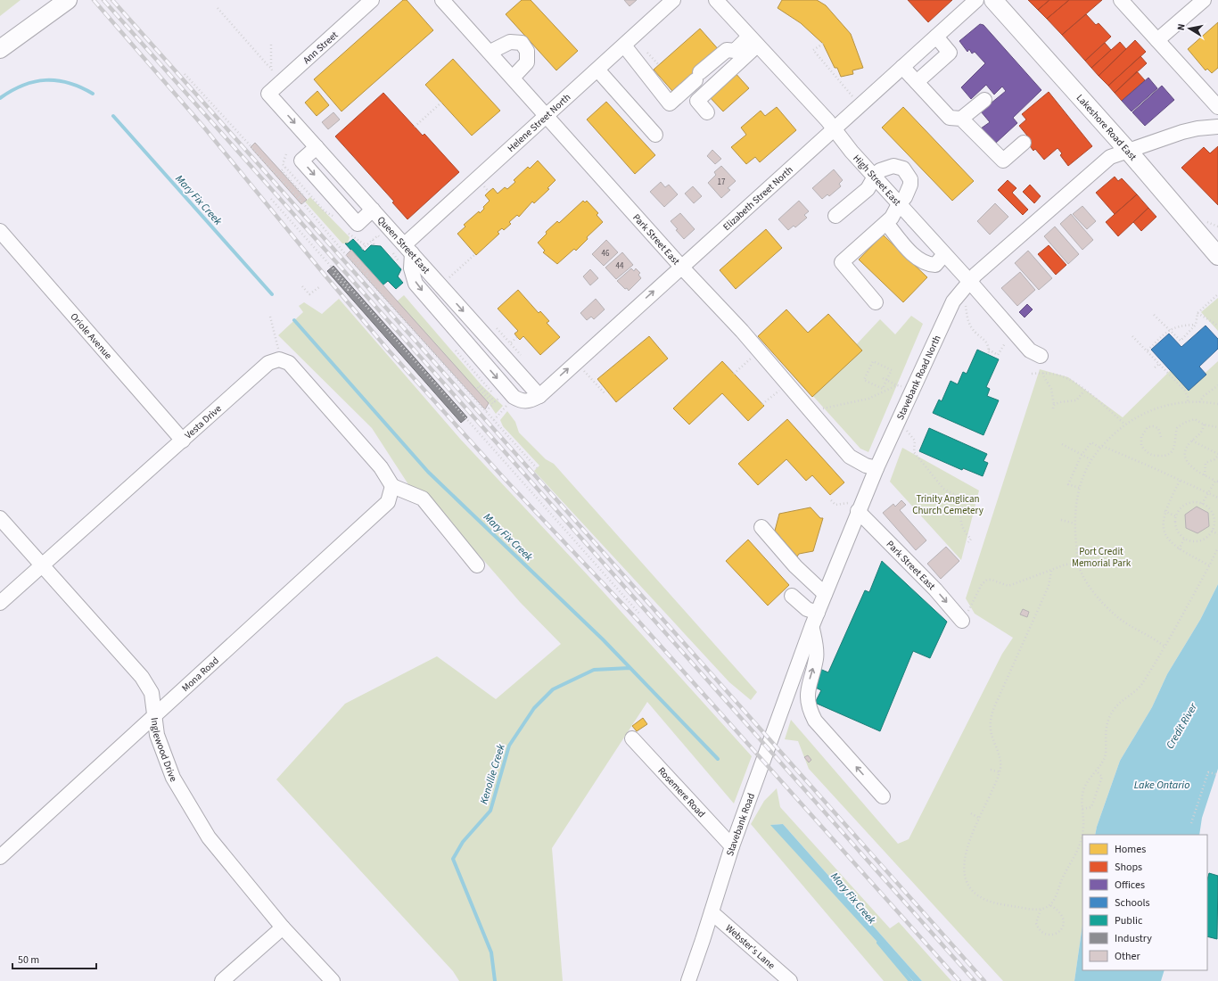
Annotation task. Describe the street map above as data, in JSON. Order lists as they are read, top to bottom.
{
  "streets": {
    "main road": ["Lakeshore Road East"],
    "street": [
      "Ann Street",
      "Helene Street North",
      "High Street East",
      "Elizabeth Street North",
      "Park Street East",
      "Queen Street East",
      "Oriole Avenue",
      "Stavebank Road North",
      "Vesta Drive",
      "Mona Road",
      "Inglewood Drive",
      "Rosemere Road",
      "Stavebank Road",
      "Webster's Lane"
    ]
  },
  "crossings": [
    ["Ann Street", "Queen Street East"],
    ["Helene Street North", "Park Street East"],
    ["Helene Street North", "Queen Street East"],
    ["Lakeshore Road East", "Stavebank Road North"],
    ["High Street East", "Elizabeth Street North"],
    ["High Street East", "Stavebank Road North"],
    ["Elizabeth Street North", "Park Street East"],
    ["Elizabeth Street North", "Queen Street East"],
    ["Park Street East", "Stavebank Road North"],
    ["Oriole Avenue", "Vesta Drive"],
    ["Stavebank Road North", "Stavebank Road"],
    ["Vesta Drive", "Inglewood Drive"],
    ["Mona Road", "Inglewood Drive"],
    ["Rosemere Road", "Stavebank Road"],
    ["Stavebank Road", "Webster's Lane"]
  ],
  "water": [
    "Mary Fix Creek",
    "Credit River",
    "Kenollie Creek",
    "Lake Ontario"
  ],
  "parks": ["Trinity Anglican Church Cemetery", "Port Credit Memorial Park"],
  "house_numbers": ["17", "46", "44"],
  "legend": [
    "Homes",
    "Shops",
    "Offices",
    "Schools",
    "Public",
    "Industry",
    "Other"
  ],
  "scale_bar": "50 m",
  "north": "left"
}
